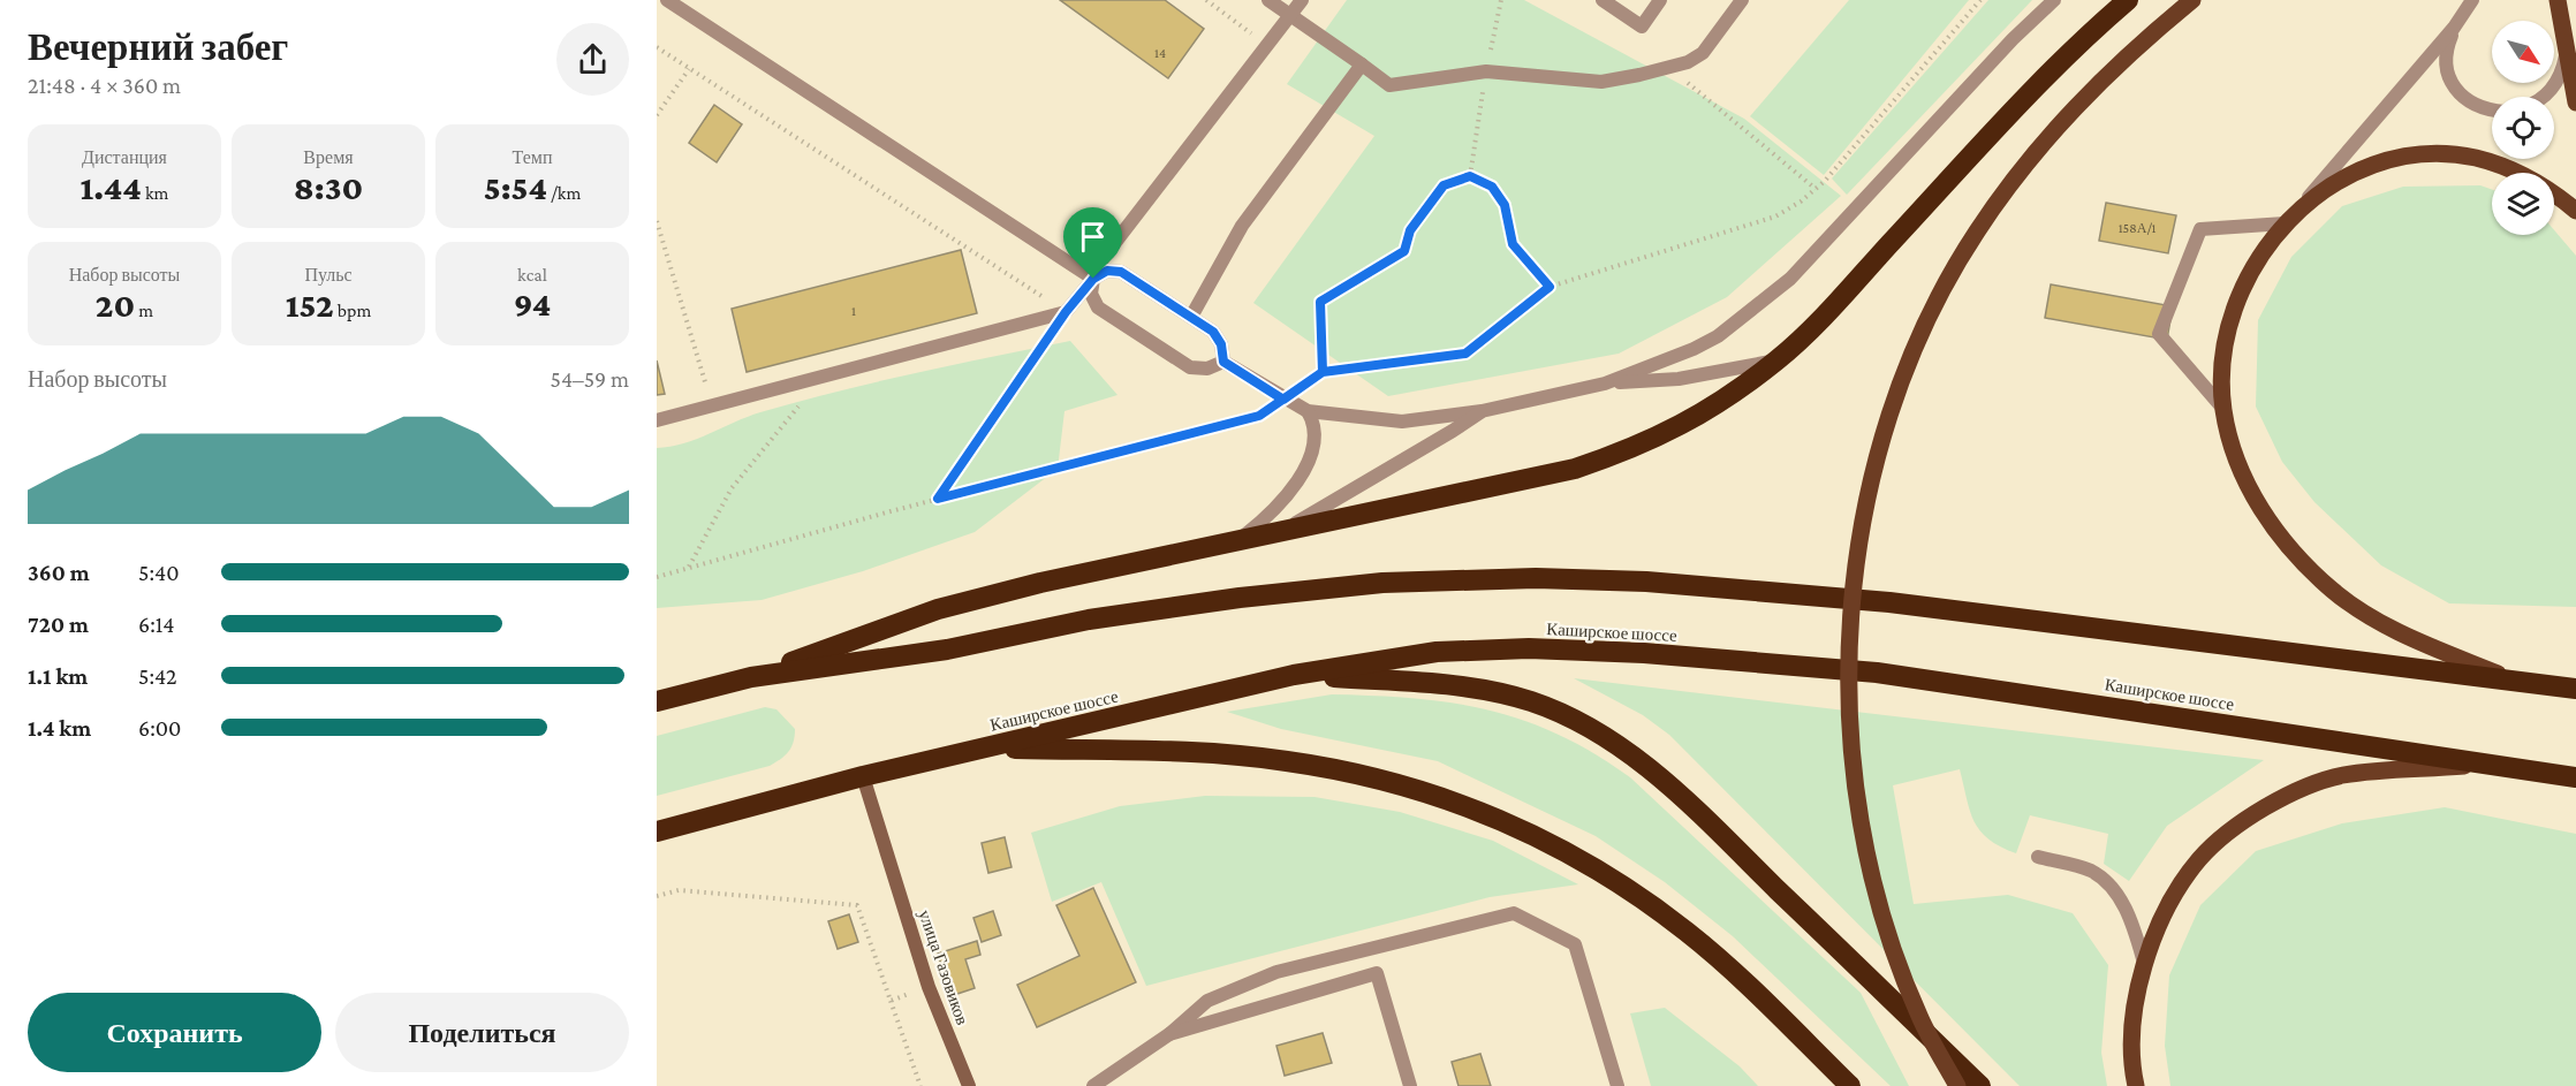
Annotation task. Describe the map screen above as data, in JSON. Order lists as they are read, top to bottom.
{
  "streets": {
    "highway": ["Каширское шоссе"],
    "street": ["улица Газовиков"]
  },
  "crossings": [
    ["Каширское шоссе", "улица Газовиков"]
  ],
  "house_numbers": ["14", "158А/1", "1"],
  "north": "bottom right",
  "page": {
    "heading": ["Вечерний забег", "21:48 · 4 × 360 m"],
    "stats": [
      ["Дистанция", "1.44 km"],
      ["Время", "8:30"],
      ["Темп", "5:54 /km"],
      ["Набор высоты", "20 m"],
      ["Пульс", "152 bpm"],
      ["kcal", "94"]
    ],
    "chart": ["Набор высоты", "54–59 m"],
    "list": [
      {
        "name": "360 m",
        "note": "5:40"
      },
      {
        "name": "720 m",
        "note": "6:14"
      },
      {
        "name": "1.1 km",
        "note": "5:42"
      },
      {
        "name": "1.4 km",
        "note": "6:00"
      }
    ],
    "buttons": ["Сохранить", "Поделиться"]
  }
}
